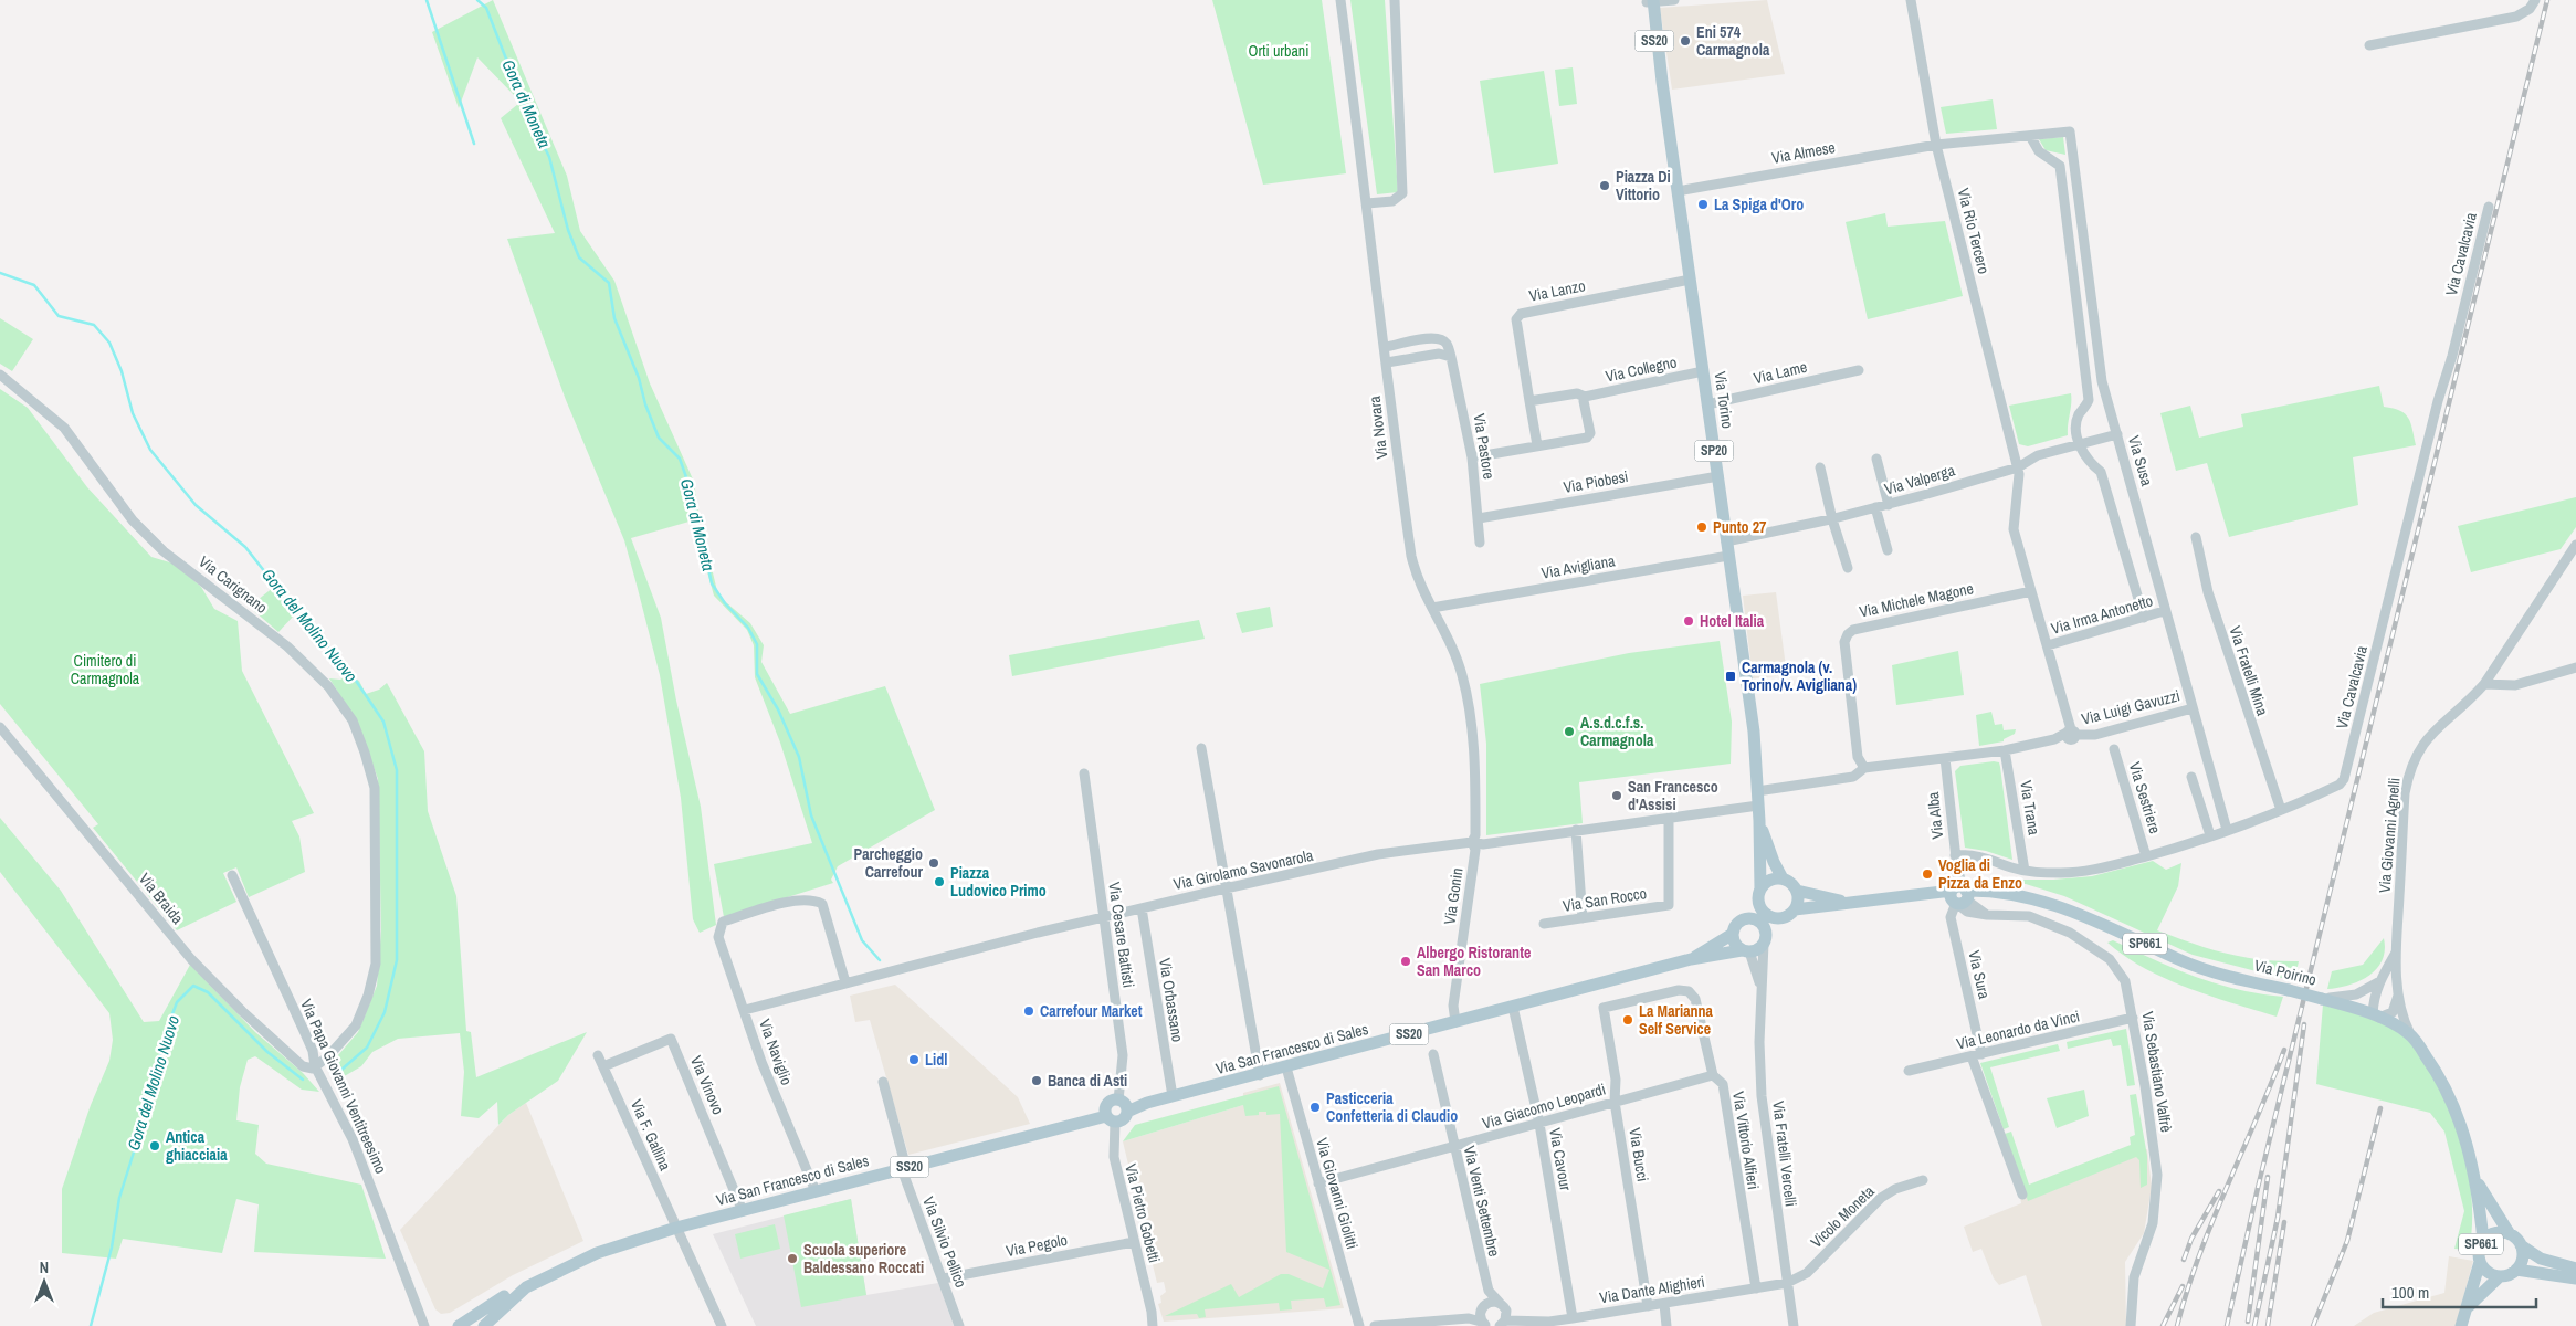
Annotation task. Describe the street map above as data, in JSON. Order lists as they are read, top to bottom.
{
  "streets": {
    "main road": [
      "SS20",
      "Via Torino",
      "SP20",
      "SP661",
      "Via Poirino",
      "Via San Francesco di Sales"
    ],
    "street": [
      "Via Almese",
      "Via Rio Tercero",
      "Via Cavalcavia",
      "Via Lanzo",
      "Via Collegno",
      "Via Lame",
      "Via Novara",
      "Via Pastore",
      "Via Susa",
      "Via Valperga",
      "Via Piobesi",
      "Via Avigliana",
      "Via Carignano",
      "Via Michele Magone",
      "Via Irma Antonetto",
      "Via Fratelli Mina",
      "Via Luigi Gavuzzi",
      "Via Sestriere",
      "Via Trana",
      "Via Alba",
      "Via Giovanni Agnelli",
      "Via Girolamo Savonarola",
      "Via Gonin",
      "Via Braida",
      "Via San Rocco",
      "Via Cesare Battisti",
      "Via Sura",
      "Via Orbassano",
      "Via Leonardo da Vinci",
      "Via Naviglio",
      "Via Sebastiano Valfrè",
      "Via Vinovo",
      "Via Papa Giovanni Ventitreesimo",
      "Via Giacomo Leopardi",
      "Via F. Gallina",
      "Via Vittorio Alfieri",
      "Via Fratelli Vercelli",
      "Via Bucci",
      "Via Cavour",
      "Via Giovanni Giolitti",
      "Via Venti Settembre",
      "Via Pietro Gobetti",
      "Vicolo Moneta",
      "Via Silvio Pellico",
      "Via Pegolo",
      "Via Dante Alighieri"
    ]
  },
  "crossings": [
    ["SS20", "Via Torino"],
    ["Via Almese", "Via Rio Tercero"],
    ["Via Almese", "Via Torino"],
    ["Via Almese", "Via Susa"],
    ["Via Rio Tercero", "Via Susa"],
    ["Via Rio Tercero", "Via Valperga"],
    ["Via Cavalcavia", "Via Susa"],
    ["Via Cavalcavia", "Via Fratelli Mina"],
    ["Via Cavalcavia", "Via Sestriere"],
    ["Via Cavalcavia", "Via Trana"],
    ["Via Cavalcavia", "Via Alba"],
    ["Via Lanzo", "Via Collegno"],
    ["Via Lanzo", "Via Torino"],
    ["Via Collegno", "Via Torino"],
    ["Via Lame", "Via Torino"],
    ["Via Torino", "Via Valperga"],
    ["Via Torino", "Via Piobesi"],
    ["Via Torino", "Via Avigliana"],
    ["Via Torino", "Via Girolamo Savonarola"],
    ["Via Torino", "Via Poirino"],
    ["Via Novara", "Via Avigliana"],
    ["Via Novara", "Via Girolamo Savonarola"],
    ["Via Novara", "Via Gonin"],
    ["Via Pastore", "Via Piobesi"],
    ["Via Susa", "Via Valperga"],
    ["Via Susa", "Via Irma Antonetto"],
    ["Via Susa", "Via Luigi Gavuzzi"],
    ["Via Carignano", "Via Braida"],
    ["Via Carignano", "Via Papa Giovanni Ventitreesimo"],
    ["Via Alba", "Via Poirino"],
    ["Via Alba", "Via Sura"],
    ["Via Alba", "Via Sebastiano Valfrè"],
    ["Via Giovanni Agnelli", "Via Poirino"],
    ["Via Girolamo Savonarola", "Via Gonin"],
    ["Via Girolamo Savonarola", "Via San Rocco"],
    ["Via Girolamo Savonarola", "Via Cesare Battisti"],
    ["Via Girolamo Savonarola", "Via Orbassano"],
    ["Via Girolamo Savonarola", "Via Naviglio"],
    ["Via Gonin", "Via San Francesco di Sales"],
    ["Via Braida", "Via Papa Giovanni Ventitreesimo"],
    ["Via Cesare Battisti", "Via San Francesco di Sales"],
    ["Via Cesare Battisti", "Via Pietro Gobetti"],
    ["SP661", "Via Poirino"],
    ["Via Poirino", "Via Sura"],
    ["Via Poirino", "Via Sebastiano Valfrè"],
    ["Via Sura", "Via Leonardo da Vinci"],
    ["Via Sura", "Via Sebastiano Valfrè"],
    ["Via Orbassano", "Via San Francesco di Sales"],
    ["Via Leonardo da Vinci", "Via Sebastiano Valfrè"],
    ["Via San Francesco di Sales", "Via Naviglio"],
    ["Via San Francesco di Sales", "Via Vinovo"],
    ["Via San Francesco di Sales", "Via F. Gallina"],
    ["Via San Francesco di Sales", "Via Fratelli Vercelli"],
    ["Via San Francesco di Sales", "Via Cavour"],
    ["Via San Francesco di Sales", "Via Giovanni Giolitti"],
    ["Via San Francesco di Sales", "Via Pietro Gobetti"],
    ["Via San Francesco di Sales", "Via Silvio Pellico"],
    ["Via Vinovo", "Via F. Gallina"],
    ["Via Giacomo Leopardi", "Via Vittorio Alfieri"],
    ["Via Giacomo Leopardi", "Via Bucci"],
    ["Via Giacomo Leopardi", "Via Cavour"],
    ["Via Giacomo Leopardi", "Via Giovanni Giolitti"],
    ["Via Giacomo Leopardi", "Via Venti Settembre"],
    ["Via Vittorio Alfieri", "Via Bucci"],
    ["Via Vittorio Alfieri", "Via Dante Alighieri"],
    ["Via Fratelli Vercelli", "Vicolo Moneta"],
    ["Via Fratelli Vercelli", "Via Dante Alighieri"],
    ["Via Bucci", "Via Dante Alighieri"],
    ["Via Cavour", "Via Dante Alighieri"],
    ["Via Pietro Gobetti", "Via Pegolo"],
    ["Vicolo Moneta", "Via Dante Alighieri"],
    ["Via Silvio Pellico", "Via Pegolo"]
  ],
  "water": ["Gora di Moneta", "Gora del Molino Nuovo"],
  "parks": ["Orti urbani", "Cimitero di Carmagnola"],
  "places": {
    "other": [
      "Eni 574 Carmagnola",
      "Piazza Di Vittorio",
      "La Spiga d'Oro",
      "Punto 27",
      "Hotel Italia",
      "A.s.d.c.f.s. Carmagnola",
      "San Francesco d'Assisi",
      "Parcheggio Carrefour",
      "Voglia di Pizza da Enzo",
      "Piazza Ludovico Primo",
      "Albergo Ristorante San Marco",
      "Carrefour Market",
      "La Marianna Self Service",
      "Lidl",
      "Banca di Asti",
      "Pasticceria Confetteria di Claudio",
      "Antica ghiacciaia",
      "Scuola superiore Baldessano Roccati"
    ],
    "transit": ["Carmagnola (v. Torino/v. Avigliana)"]
  },
  "scale_bar": "100 m",
  "north": "top"
}
